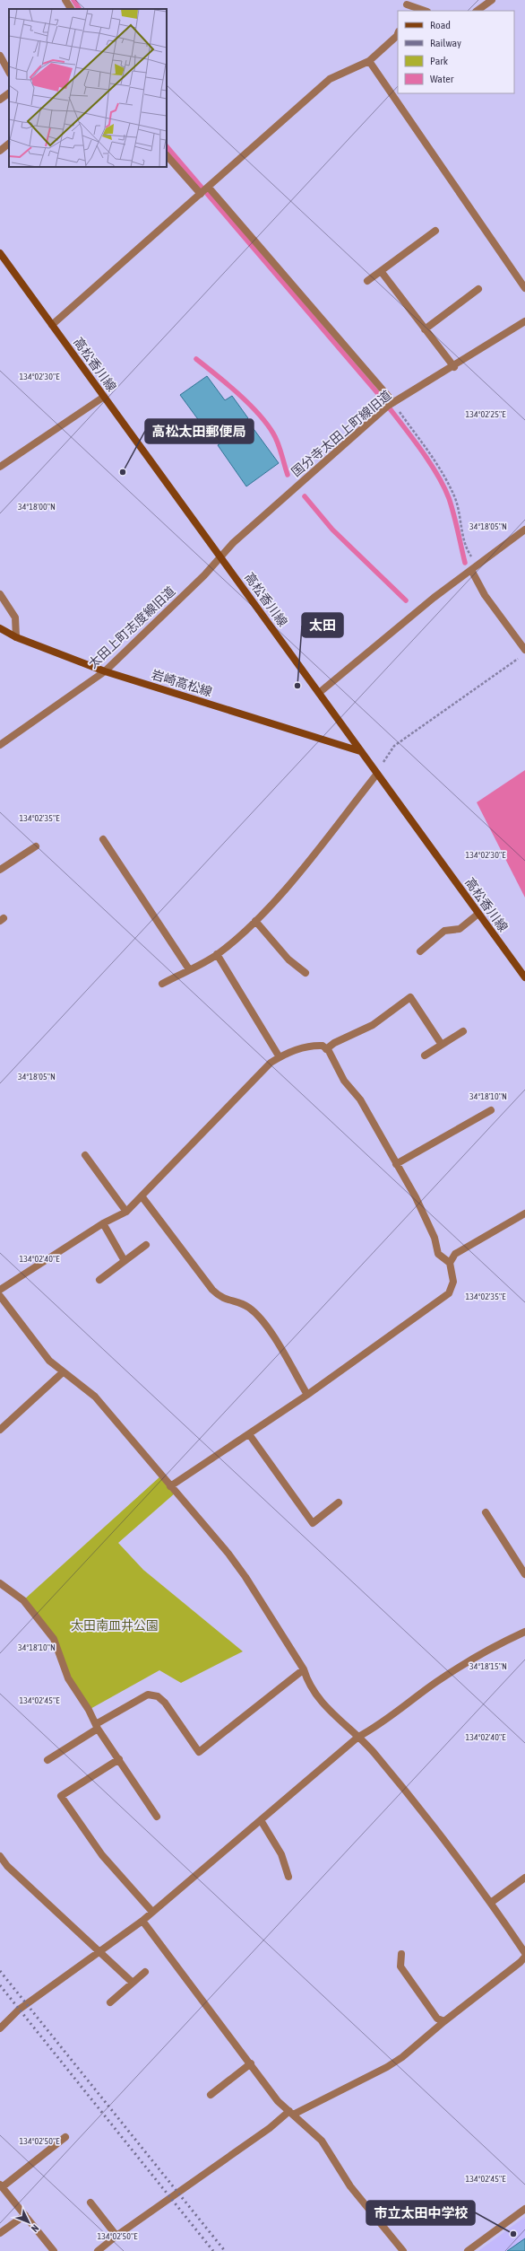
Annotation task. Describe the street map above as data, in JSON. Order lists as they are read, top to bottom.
{
  "streets": {
    "main road": ["高松香川線", "岩崎高松線"],
    "street": ["国分寺太田上町線旧道", "太田上町志度線旧道"]
  },
  "crossings": [
    ["高松香川線", "国分寺太田上町線旧道"],
    ["高松香川線", "太田上町志度線旧道"],
    ["高松香川線", "岩崎高松線"],
    ["国分寺太田上町線旧道", "太田上町志度線旧道"],
    ["太田上町志度線旧道", "岩崎高松線"]
  ],
  "parks": ["太田南皿井公園"],
  "places": ["高松太田郵便局", "太田", "市立太田中学校"],
  "legend": [
    "Road",
    "Railway",
    "Park",
    "Water"
  ],
  "north": "bottom right",
  "coordinates": [
    "134°02'30\"E",
    "134°02'25\"E",
    "34°18'00\"N",
    "34°18'05\"N",
    "134°02'35\"E",
    "34°18'10\"N",
    "134°02'40\"E",
    "34°18'15\"N",
    "134°02'45\"E",
    "134°02'50\"E"
  ]
}
